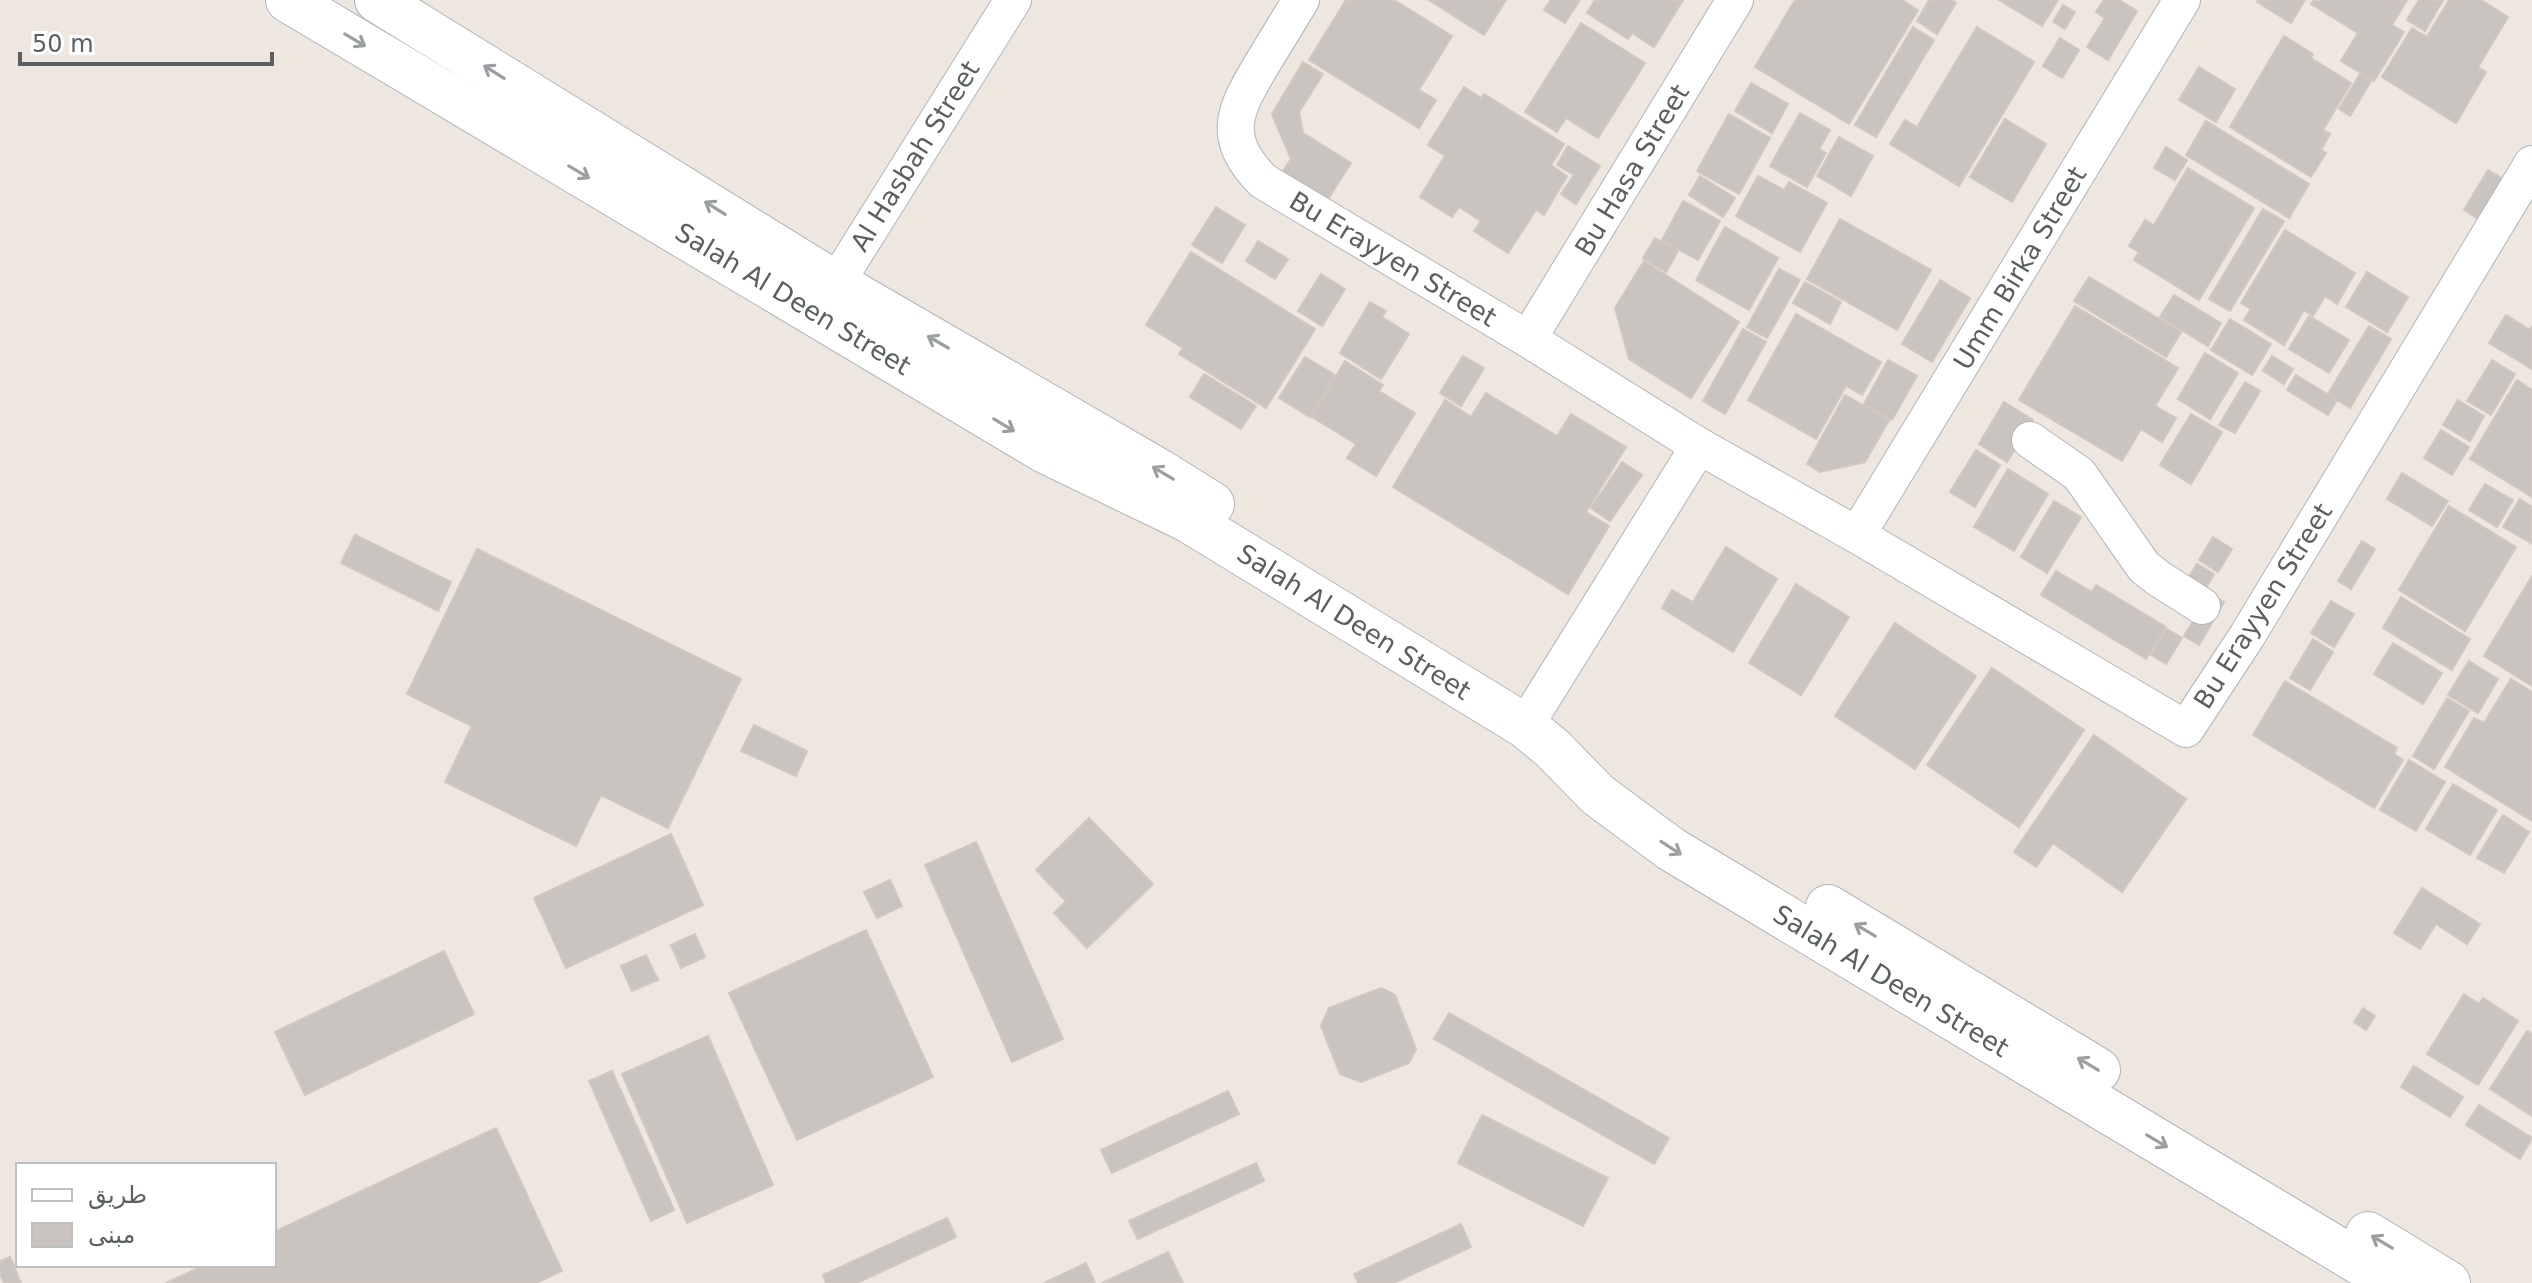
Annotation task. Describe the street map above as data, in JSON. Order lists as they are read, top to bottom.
{
  "streets": {
    "street": [
      "Al Hasbah Street",
      "Bu Hasa Street",
      "Bu Erayyen Street",
      "Umm Birka Street",
      "Salah Al Deen Street"
    ]
  },
  "crossings": [
    ["Al Hasbah Street", "Salah Al Deen Street"],
    ["Bu Hasa Street", "Bu Erayyen Street"],
    ["Bu Erayyen Street", "Umm Birka Street"]
  ],
  "legend": ["طريق", "مبنى"],
  "scale_bar": "50 m"
}
